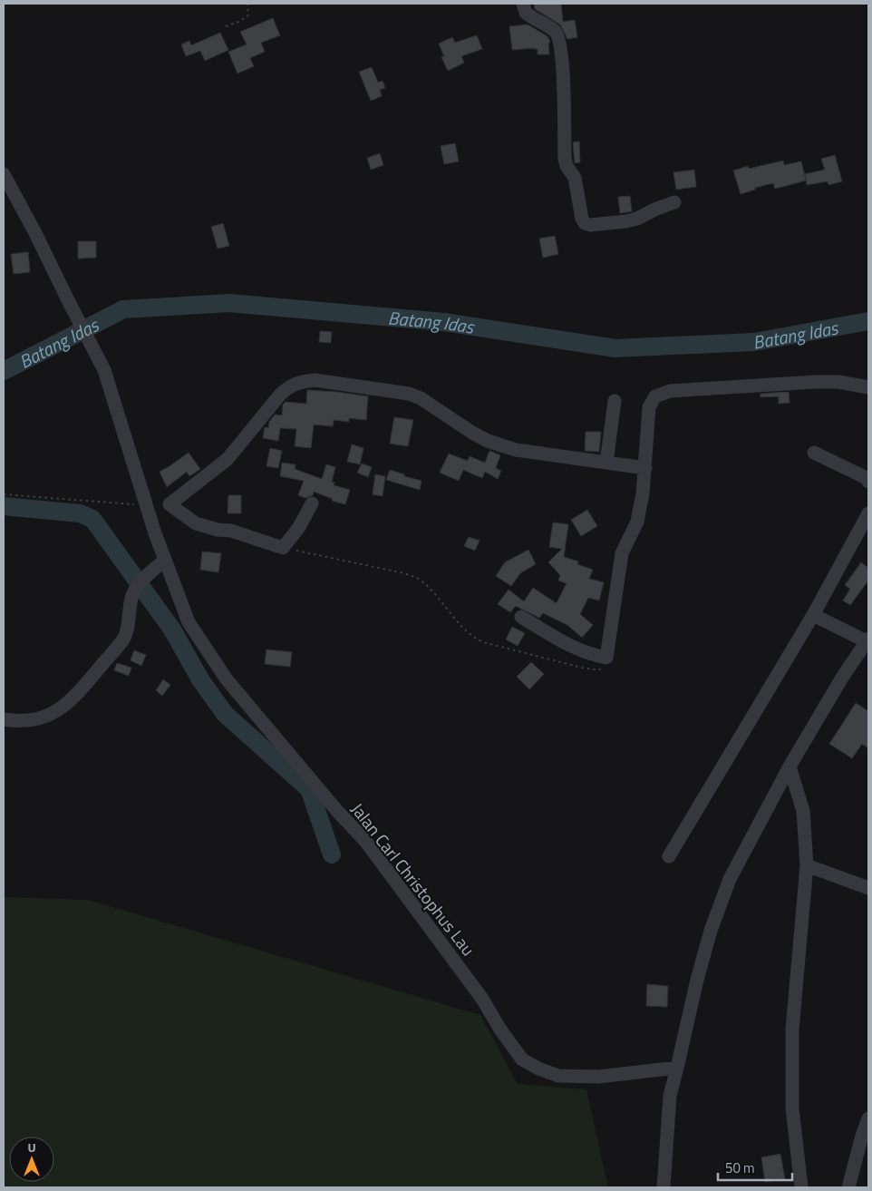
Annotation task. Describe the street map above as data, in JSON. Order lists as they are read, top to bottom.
{
  "streets": {
    "street": ["Jalan Carl Christophus Lau"]
  },
  "water": ["Batang Idas"],
  "scale_bar": "50 m",
  "north": "top"
}
